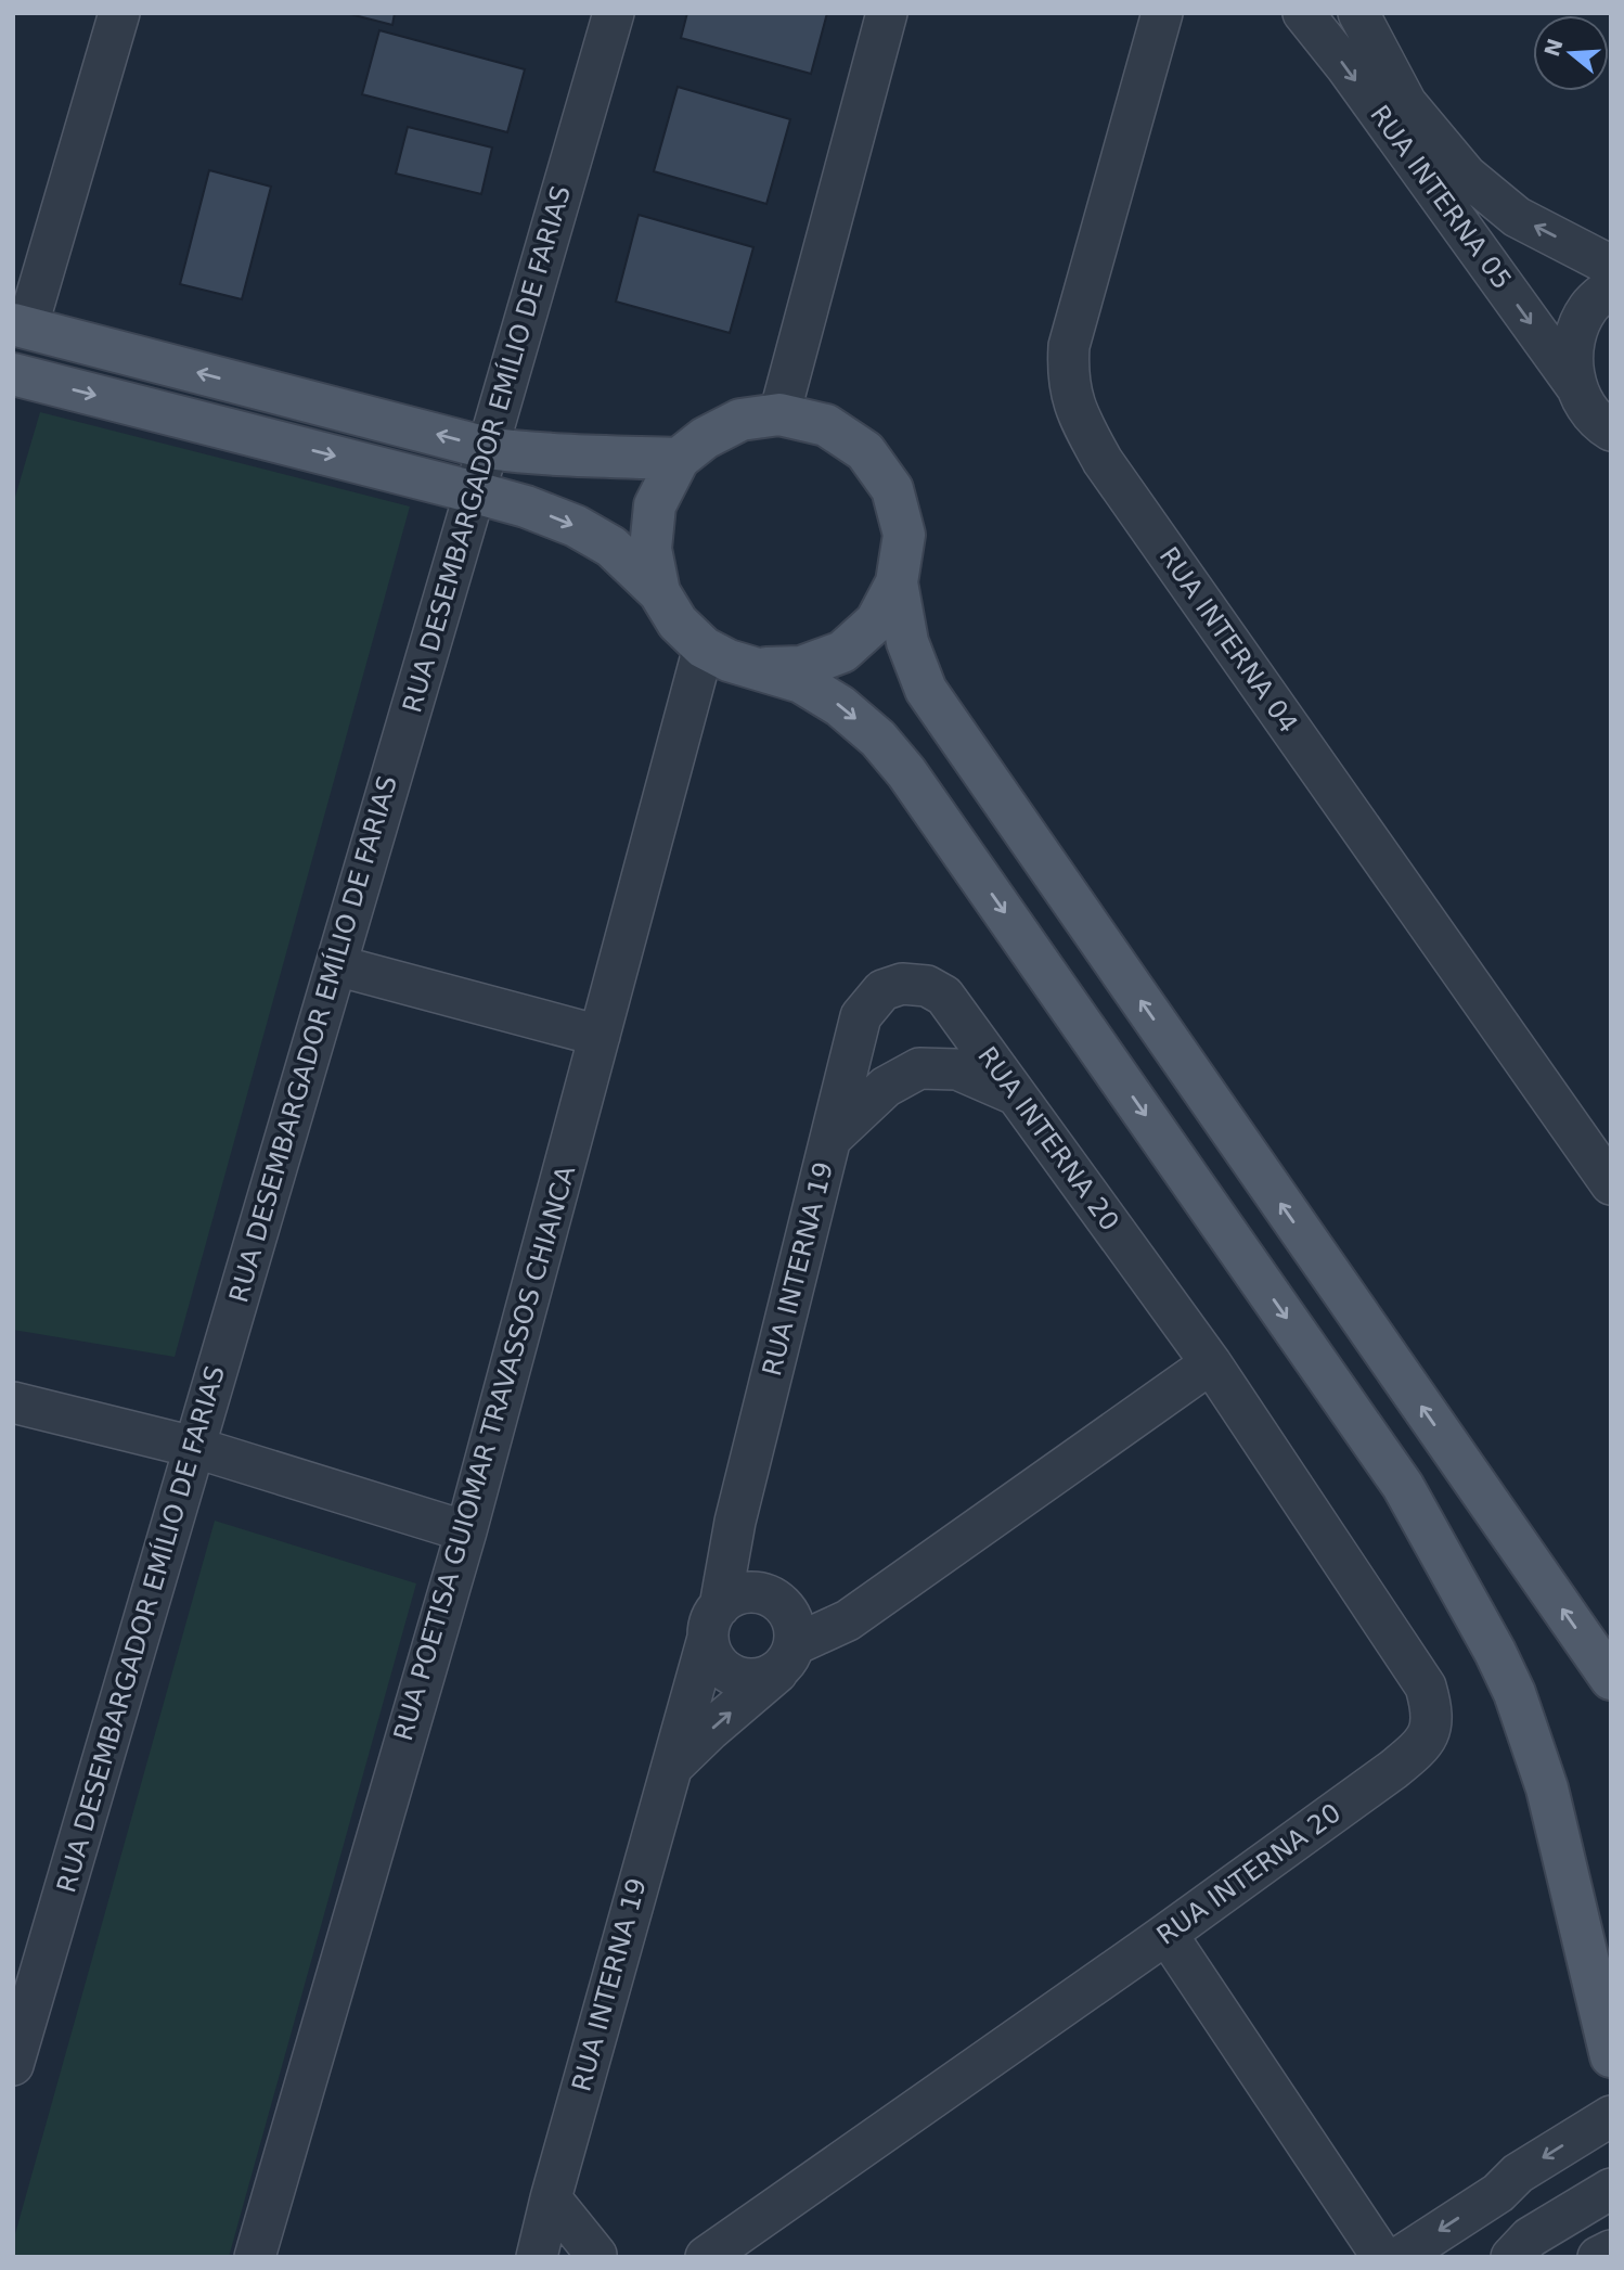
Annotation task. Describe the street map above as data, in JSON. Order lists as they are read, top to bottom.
{
  "streets": {
    "street": [
      "RUA INTERNA 05",
      "RUA DESEMBARGADOR EMÍLIO DE FARIAS",
      "RUA INTERNA 04",
      "RUA INTERNA 20",
      "RUA INTERNA 19",
      "RUA POETISA GUIOMAR TRAVASSOS CHIANCA"
    ]
  },
  "crossings": [
    ["RUA INTERNA 20", "RUA INTERNA 19"]
  ],
  "north": "left"
}
